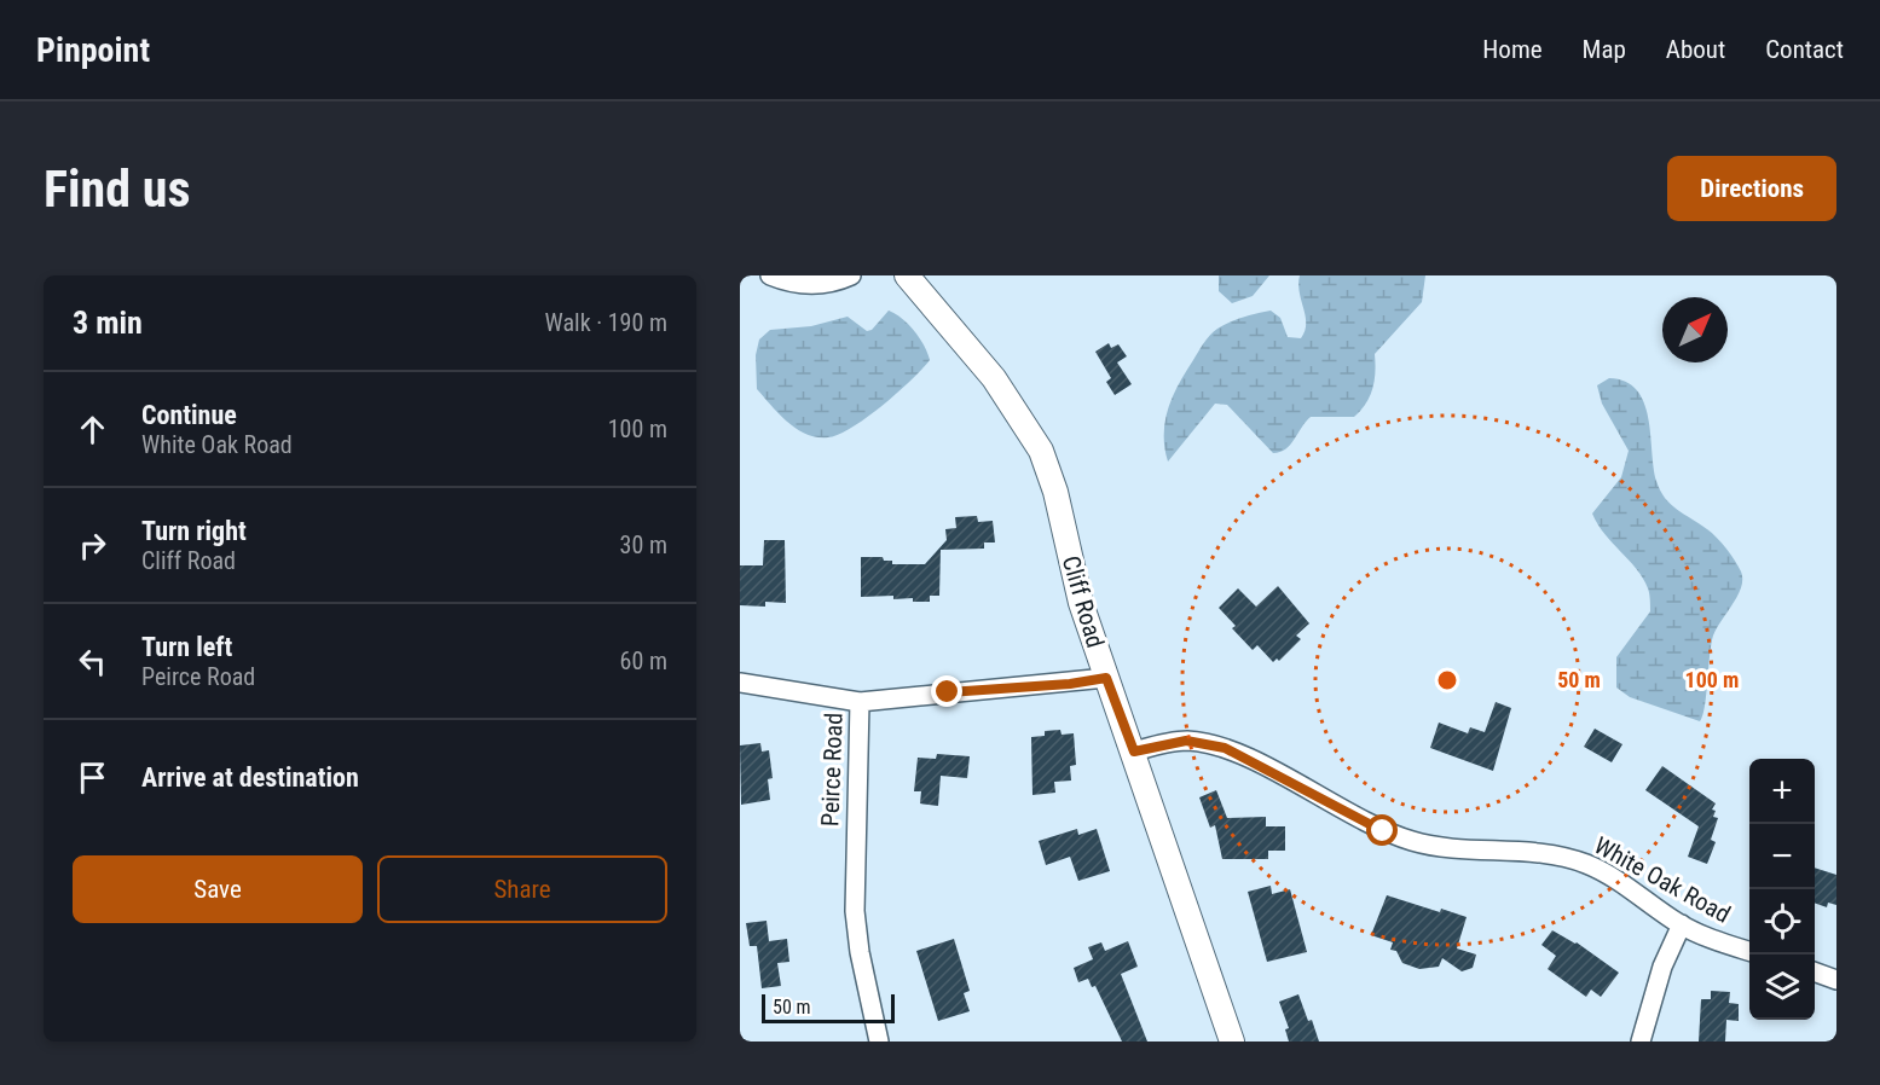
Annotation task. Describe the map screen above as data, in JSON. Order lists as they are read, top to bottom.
{
  "streets": {
    "street": ["Cliff Road", "Peirce Road", "White Oak Road"]
  },
  "crossings": [
    ["Cliff Road", "Peirce Road"],
    ["Cliff Road", "White Oak Road"]
  ],
  "scale_bar": "50 m",
  "north": "top right",
  "page": {
    "header": "Pinpoint",
    "nav": [
      "Home",
      "Map",
      "About",
      "Contact"
    ],
    "buttons": [
      "Directions",
      ["Save", "Share"]
    ],
    "title": "Find us",
    "heading": ["3 min", "Walk · 190 m"],
    "list": [
      ["Continue", "White Oak Road", "100 m"],
      ["Turn right", "Cliff Road", "30 m"],
      ["Turn left", "Peirce Road", "60 m"],
      "Arrive at destination"
    ],
    "map_buttons": ["+", "−"],
    "scale": "50 m"
  },
  "rings": ["50 m", "100 m"]
}
